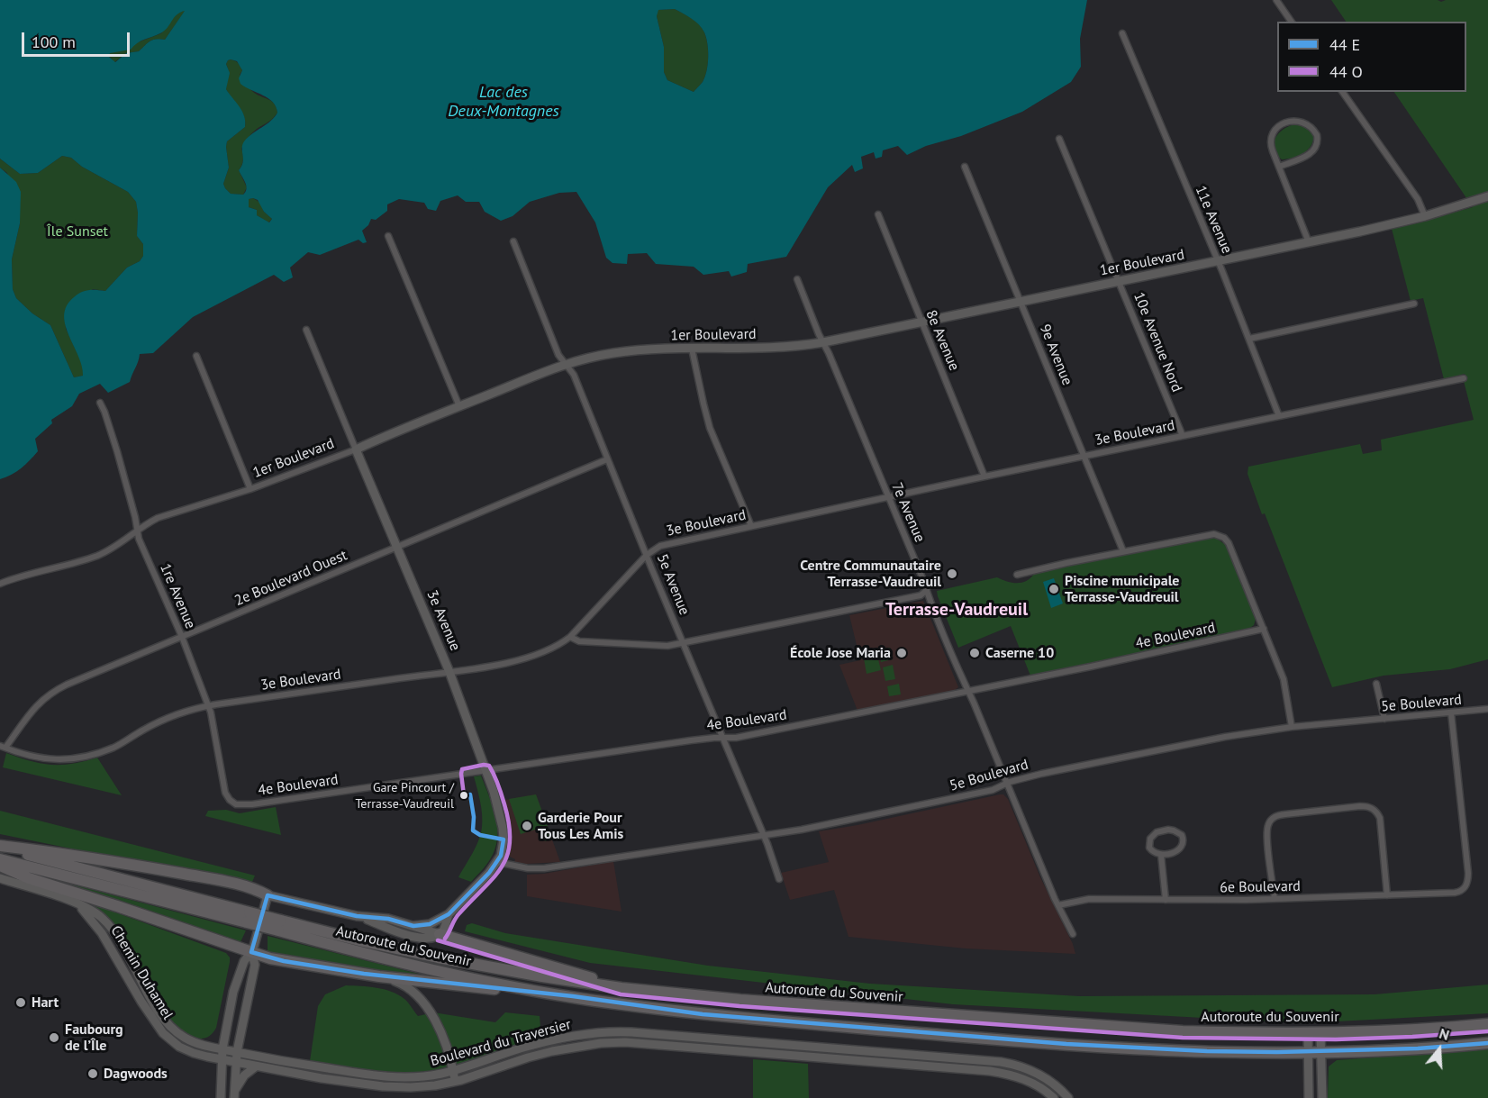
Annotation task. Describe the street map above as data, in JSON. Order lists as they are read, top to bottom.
{
  "streets": {
    "highway": ["Autoroute du Souvenir"],
    "street": [
      "11e Avenue",
      "1er Boulevard",
      "8e Avenue",
      "10e Avenue Nord",
      "9e Avenue",
      "3e Boulevard",
      "7e Avenue",
      "2e Boulevard Ouest",
      "5e Avenue",
      "1re Avenue",
      "3e Avenue",
      "4e Boulevard",
      "5e Boulevard",
      "6e Boulevard",
      "Chemin Duhamel",
      "Boulevard du Traversier"
    ]
  },
  "crossings": [
    ["11e Avenue", "1er Boulevard"],
    ["11e Avenue", "3e Boulevard"],
    ["1er Boulevard", "8e Avenue"],
    ["1er Boulevard", "10e Avenue Nord"],
    ["1er Boulevard", "9e Avenue"],
    ["1er Boulevard", "7e Avenue"],
    ["1er Boulevard", "5e Avenue"],
    ["1er Boulevard", "1re Avenue"],
    ["1er Boulevard", "3e Avenue"],
    ["8e Avenue", "3e Boulevard"],
    ["10e Avenue Nord", "3e Boulevard"],
    ["9e Avenue", "3e Boulevard"],
    ["3e Boulevard", "7e Avenue"],
    ["3e Boulevard", "2e Boulevard Ouest"],
    ["3e Boulevard", "5e Avenue"],
    ["3e Boulevard", "1re Avenue"],
    ["3e Boulevard", "3e Avenue"],
    ["7e Avenue", "4e Boulevard"],
    ["7e Avenue", "5e Boulevard"],
    ["7e Avenue", "6e Boulevard"],
    ["2e Boulevard Ouest", "5e Avenue"],
    ["2e Boulevard Ouest", "1re Avenue"],
    ["2e Boulevard Ouest", "3e Avenue"],
    ["5e Avenue", "4e Boulevard"],
    ["5e Avenue", "5e Boulevard"],
    ["1re Avenue", "4e Boulevard"],
    ["3e Avenue", "4e Boulevard"],
    ["3e Avenue", "5e Boulevard"],
    ["5e Boulevard", "6e Boulevard"],
    ["Chemin Duhamel", "Boulevard du Traversier"]
  ],
  "districts": ["Terrasse-Vaudreuil"],
  "water": ["Lac des Deux-Montagnes"],
  "parks": ["Île Sunset"],
  "places": [
    "Centre Communautaire Terrasse-Vaudreuil",
    "Piscine municipale Terrasse-Vaudreuil",
    "École Jose Maria",
    "Caserne 10",
    "Gare Pincourt / Terrasse-Vaudreuil",
    "Garderie Pour Tous Les Amis",
    "Hart",
    "Faubourg de l’Île",
    "Dagwoods"
  ],
  "legend": ["44 E", "44 O"],
  "scale_bar": "100 m",
  "north": "top"
}
